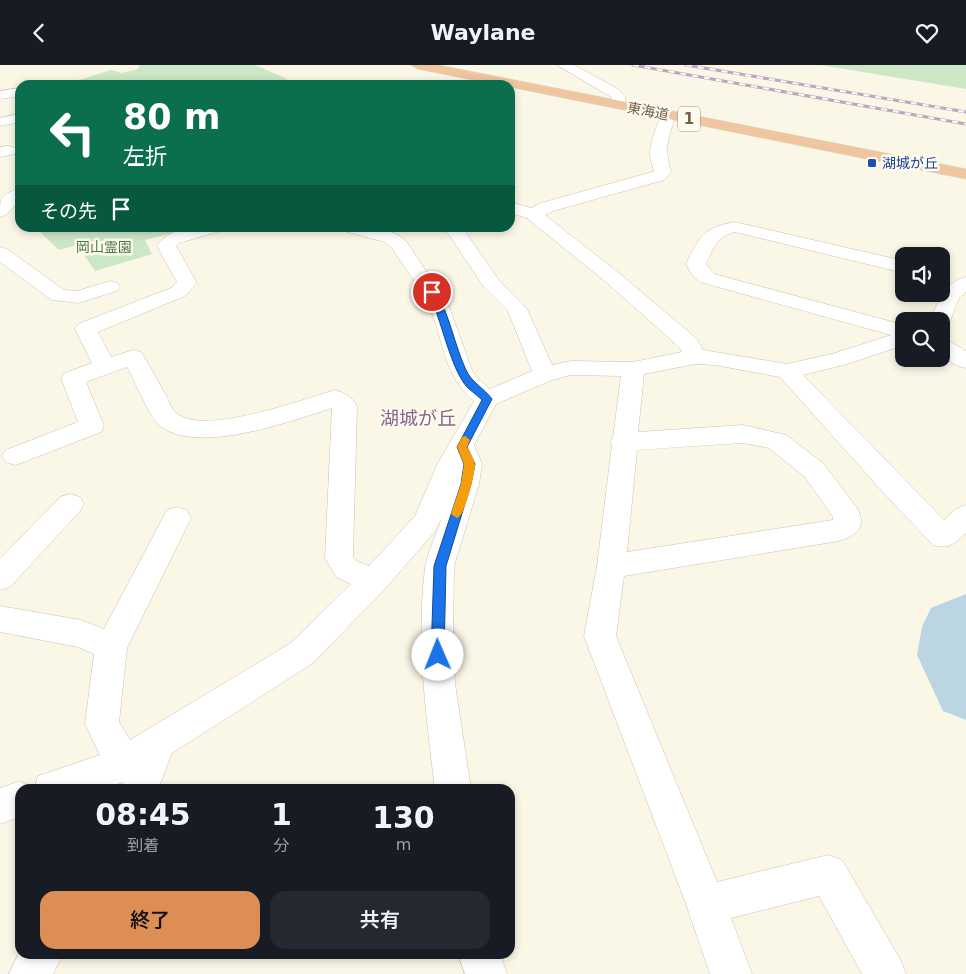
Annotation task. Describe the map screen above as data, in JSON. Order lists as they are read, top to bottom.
{
  "streets": {
    "highway": ["東海道", "1"]
  },
  "districts": ["湖城が丘"],
  "parks": ["岡山霊園"],
  "places": {
    "transit": ["湖城が丘"]
  },
  "page": {
    "header": "Waylane",
    "turn": ["80 m", "左折"],
    "then": "その先",
    "eta": [
      "08:45",
      "到着",
      "1",
      "分",
      "130",
      "m"
    ],
    "buttons": ["終了", "共有"]
  }
}
